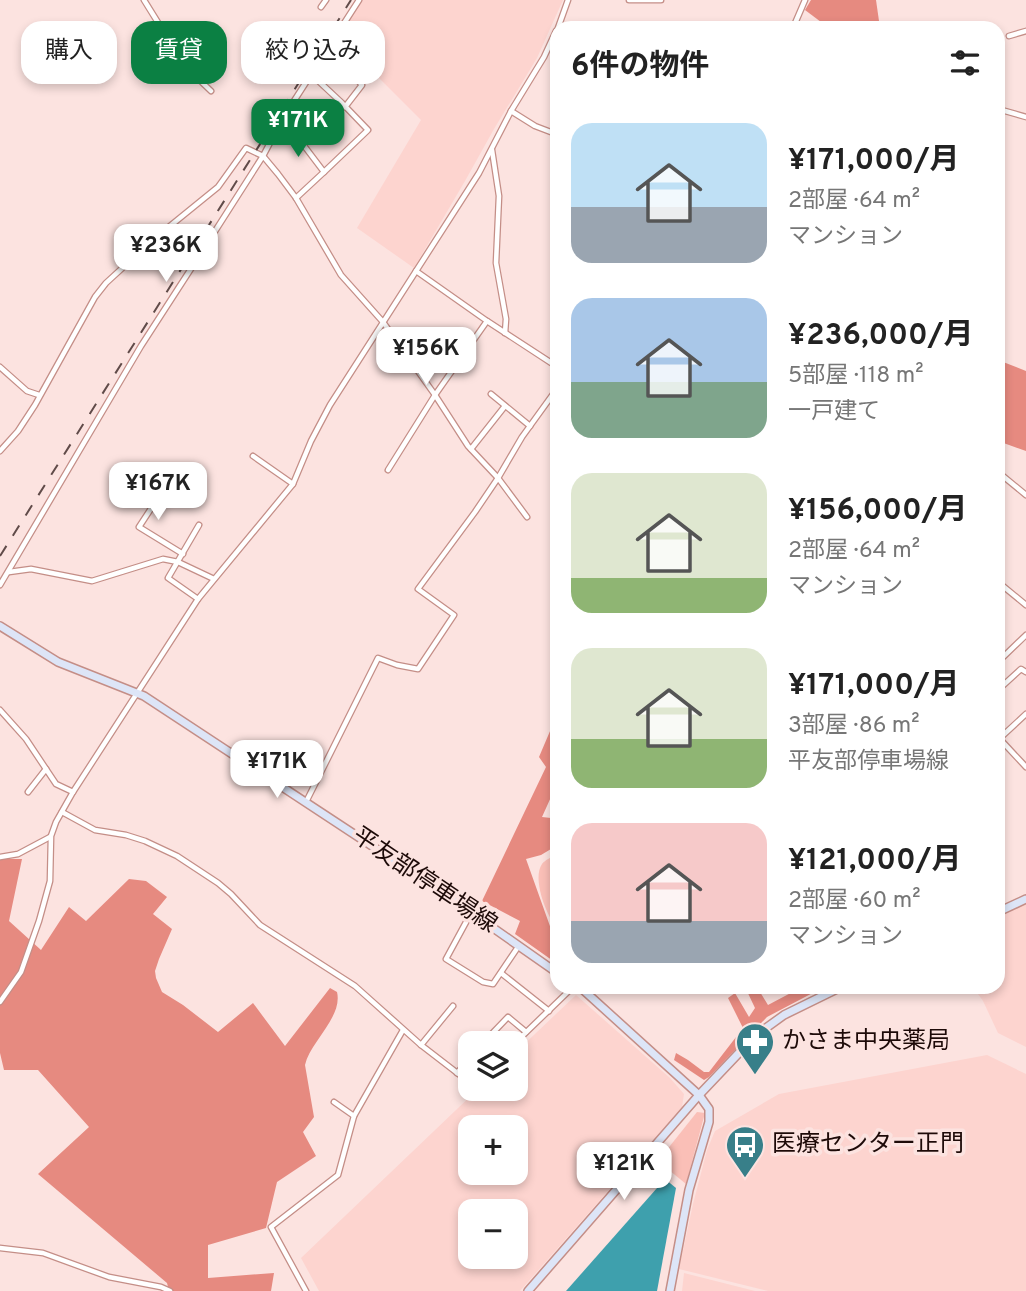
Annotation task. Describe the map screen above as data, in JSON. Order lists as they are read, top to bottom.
{
  "streets": {
    "main road": ["平友部停車場線"]
  },
  "places": {
    "pharmacy": ["かさま中央薬局"],
    "bus stop": ["医療センター正門"]
  },
  "page": {
    "chip": ["購入", "賃貸", "絞り込み"],
    "heading": "6件の物件",
    "price": [
      "¥171K",
      "¥236K",
      "¥156K",
      "¥167K",
      "¥171K",
      "¥121K"
    ],
    "list": [
      {
        "name": "¥171,000/月",
        "note": "2部屋 · 64 m² · マンション"
      },
      {
        "name": "¥236,000/月",
        "note": "5部屋 · 118 m² · 一戸建て"
      },
      {
        "name": "¥156,000/月",
        "note": "2部屋 · 64 m² · マンション"
      },
      {
        "name": "¥171,000/月",
        "note": "3部屋 · 86 m² · 平友部停車場線"
      },
      {
        "name": "¥121,000/月",
        "note": "2部屋 · 60 m² · マンション"
      }
    ],
    "map_buttons": ["+", "−"]
  }
}
